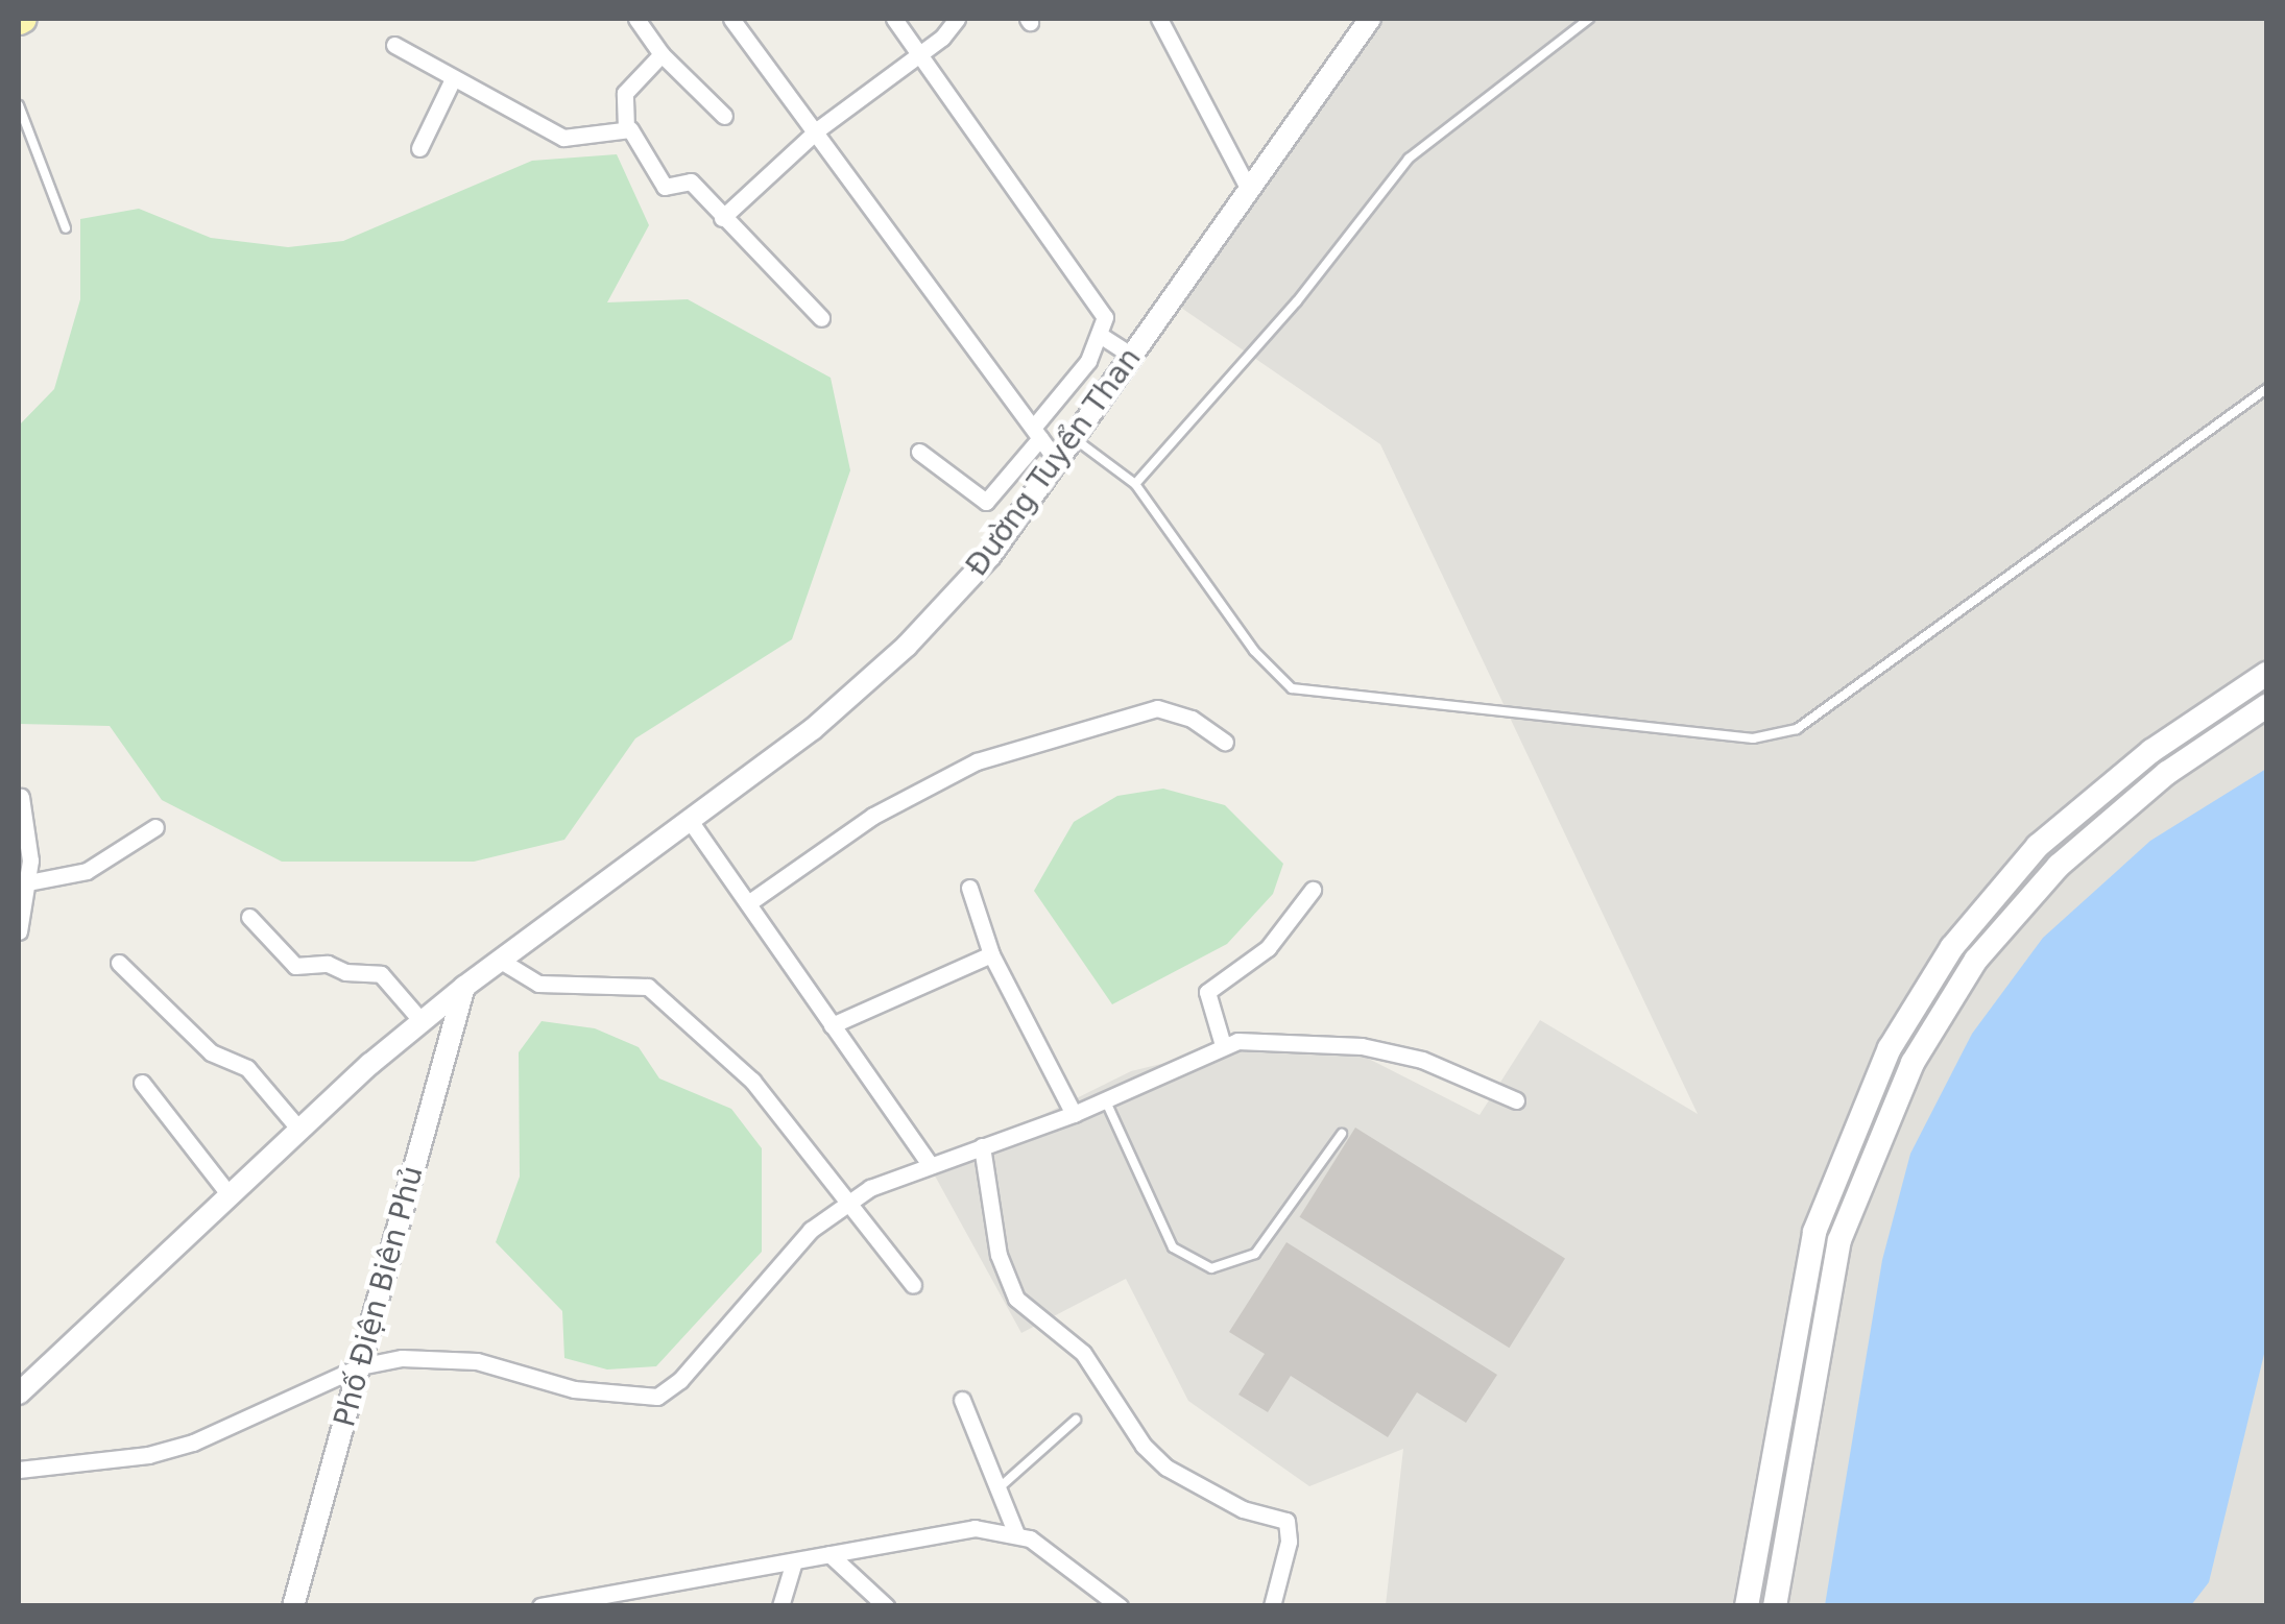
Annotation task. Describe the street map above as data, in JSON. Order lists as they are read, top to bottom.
{
  "streets": {
    "street": ["Đường Tuyển Than", "Phố Điện Biên Phủ"]
  },
  "crossings": [
    ["Đường Tuyển Than", "Phố Điện Biên Phủ"]
  ]
}
